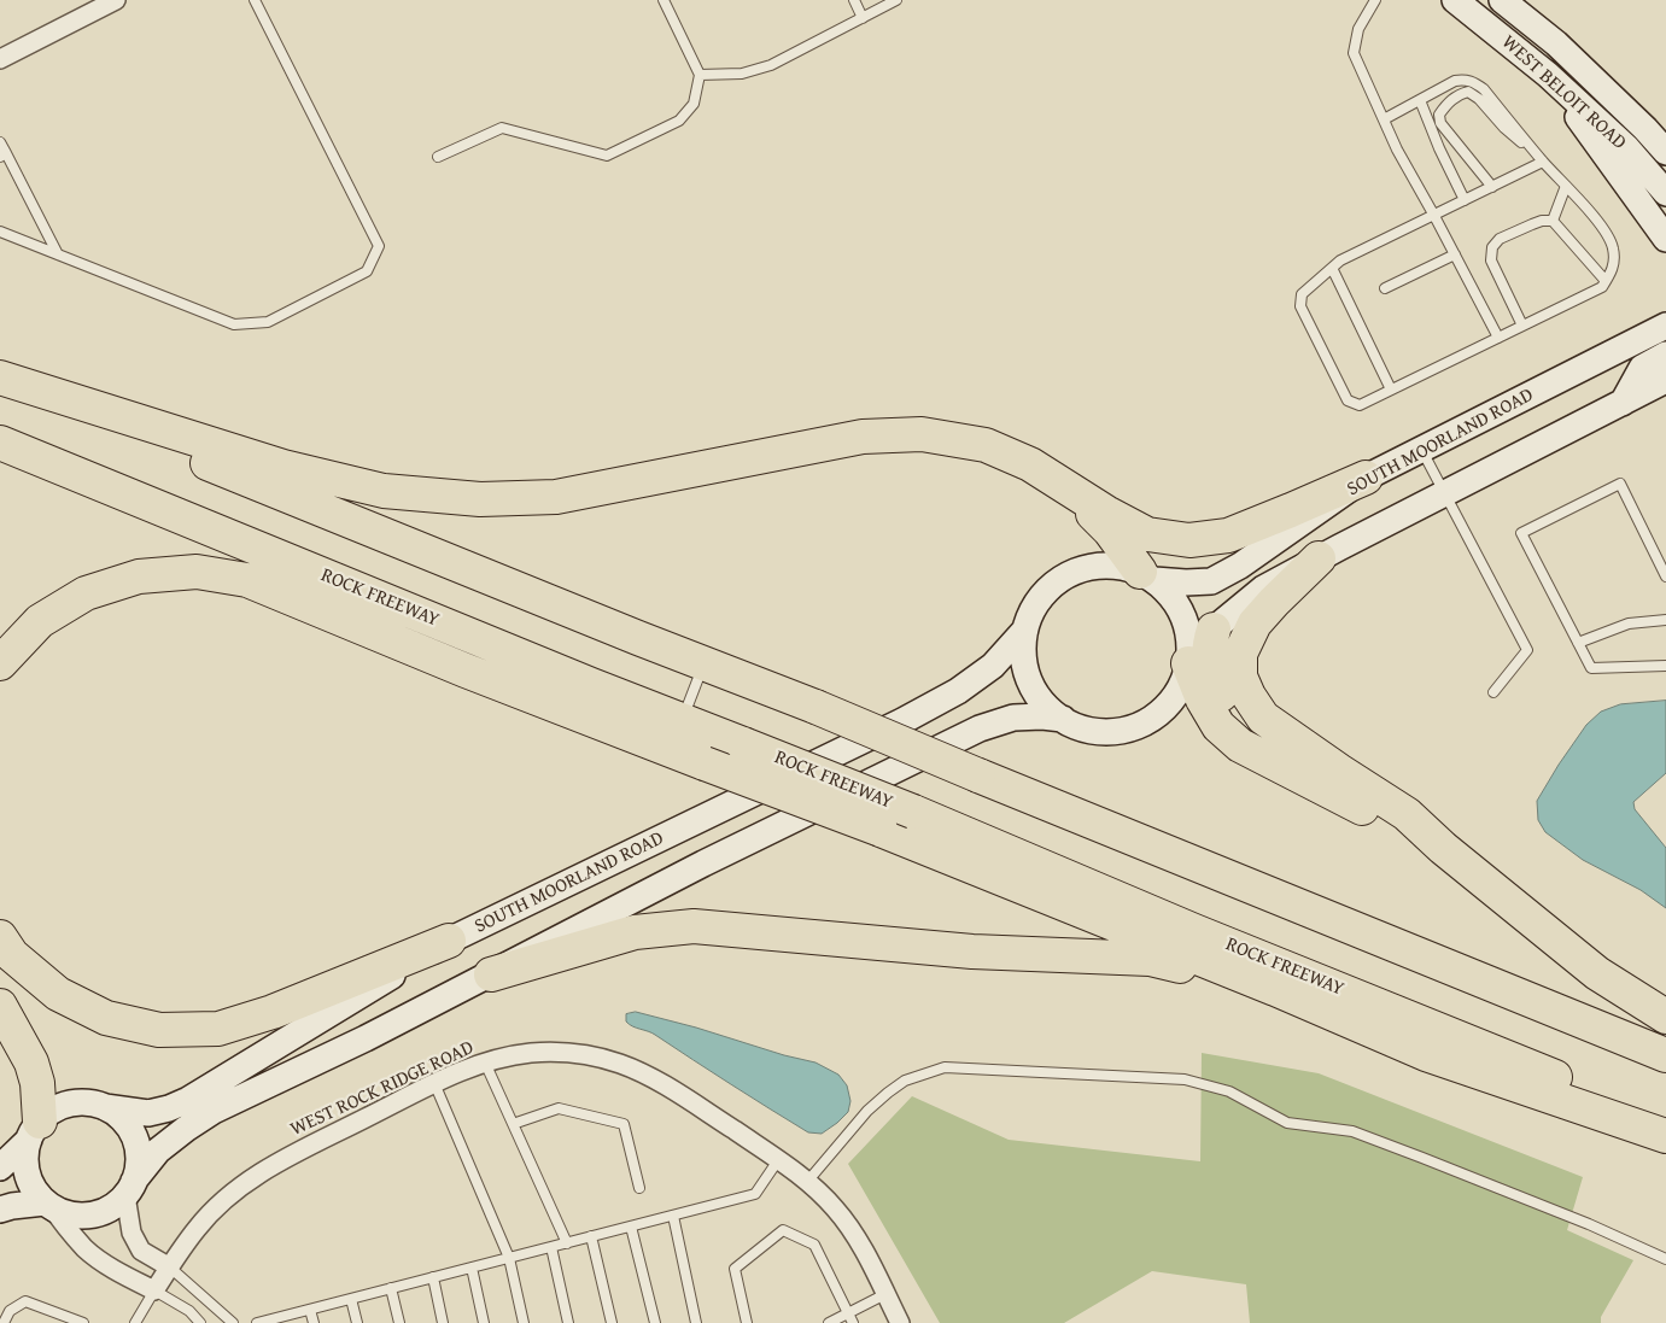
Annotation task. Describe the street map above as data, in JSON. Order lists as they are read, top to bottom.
{
  "streets": {
    "highway": ["ROCK FREEWAY"],
    "main road": ["WEST BELOIT ROAD", "SOUTH MOORLAND ROAD"],
    "street": ["WEST ROCK RIDGE ROAD"]
  }
}
